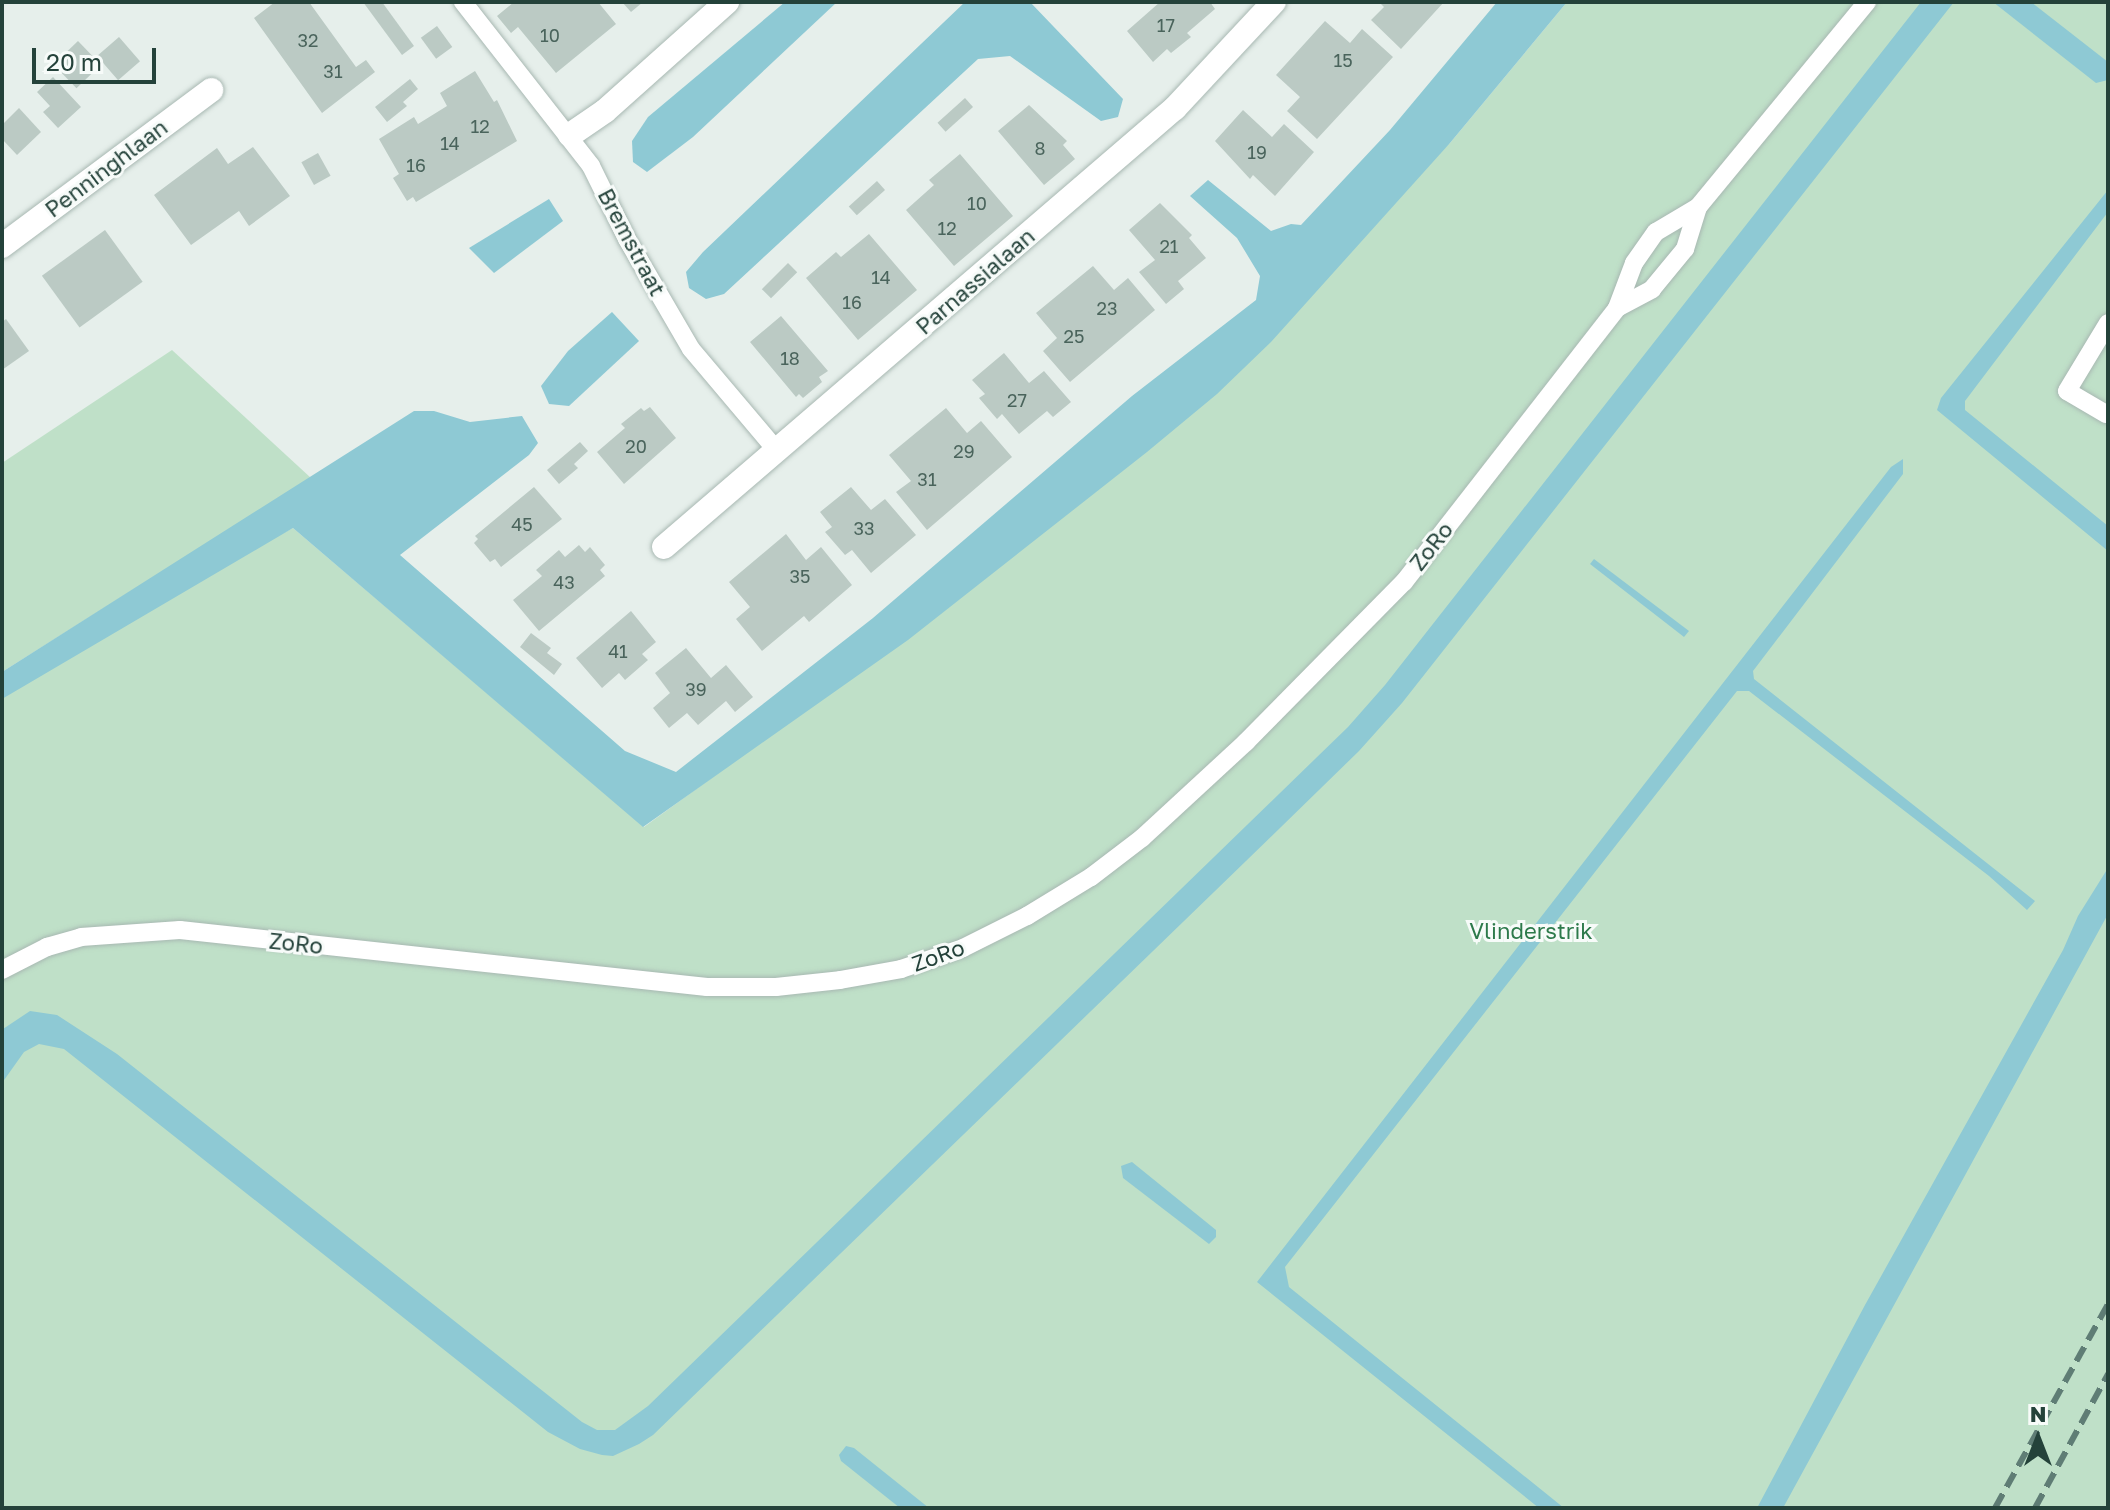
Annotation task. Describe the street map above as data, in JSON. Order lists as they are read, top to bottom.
{
  "streets": {
    "street": ["Penninghlaan", "Parnassialaan"],
    "lane": ["Bremstraat", "ZoRo"]
  },
  "crossings": [
    ["Bremstraat", "Parnassialaan"]
  ],
  "parks": ["Vlinderstrik"],
  "house_numbers": [
    "17",
    "10",
    "32",
    "15",
    "31",
    "12",
    "14",
    "8",
    "19",
    "16",
    "10",
    "12",
    "21",
    "14",
    "16",
    "23",
    "25",
    "18",
    "27",
    "20",
    "29",
    "31",
    "45",
    "33",
    "35",
    "43",
    "41",
    "39"
  ],
  "scale_bar": "20 m",
  "north": "top"
}
